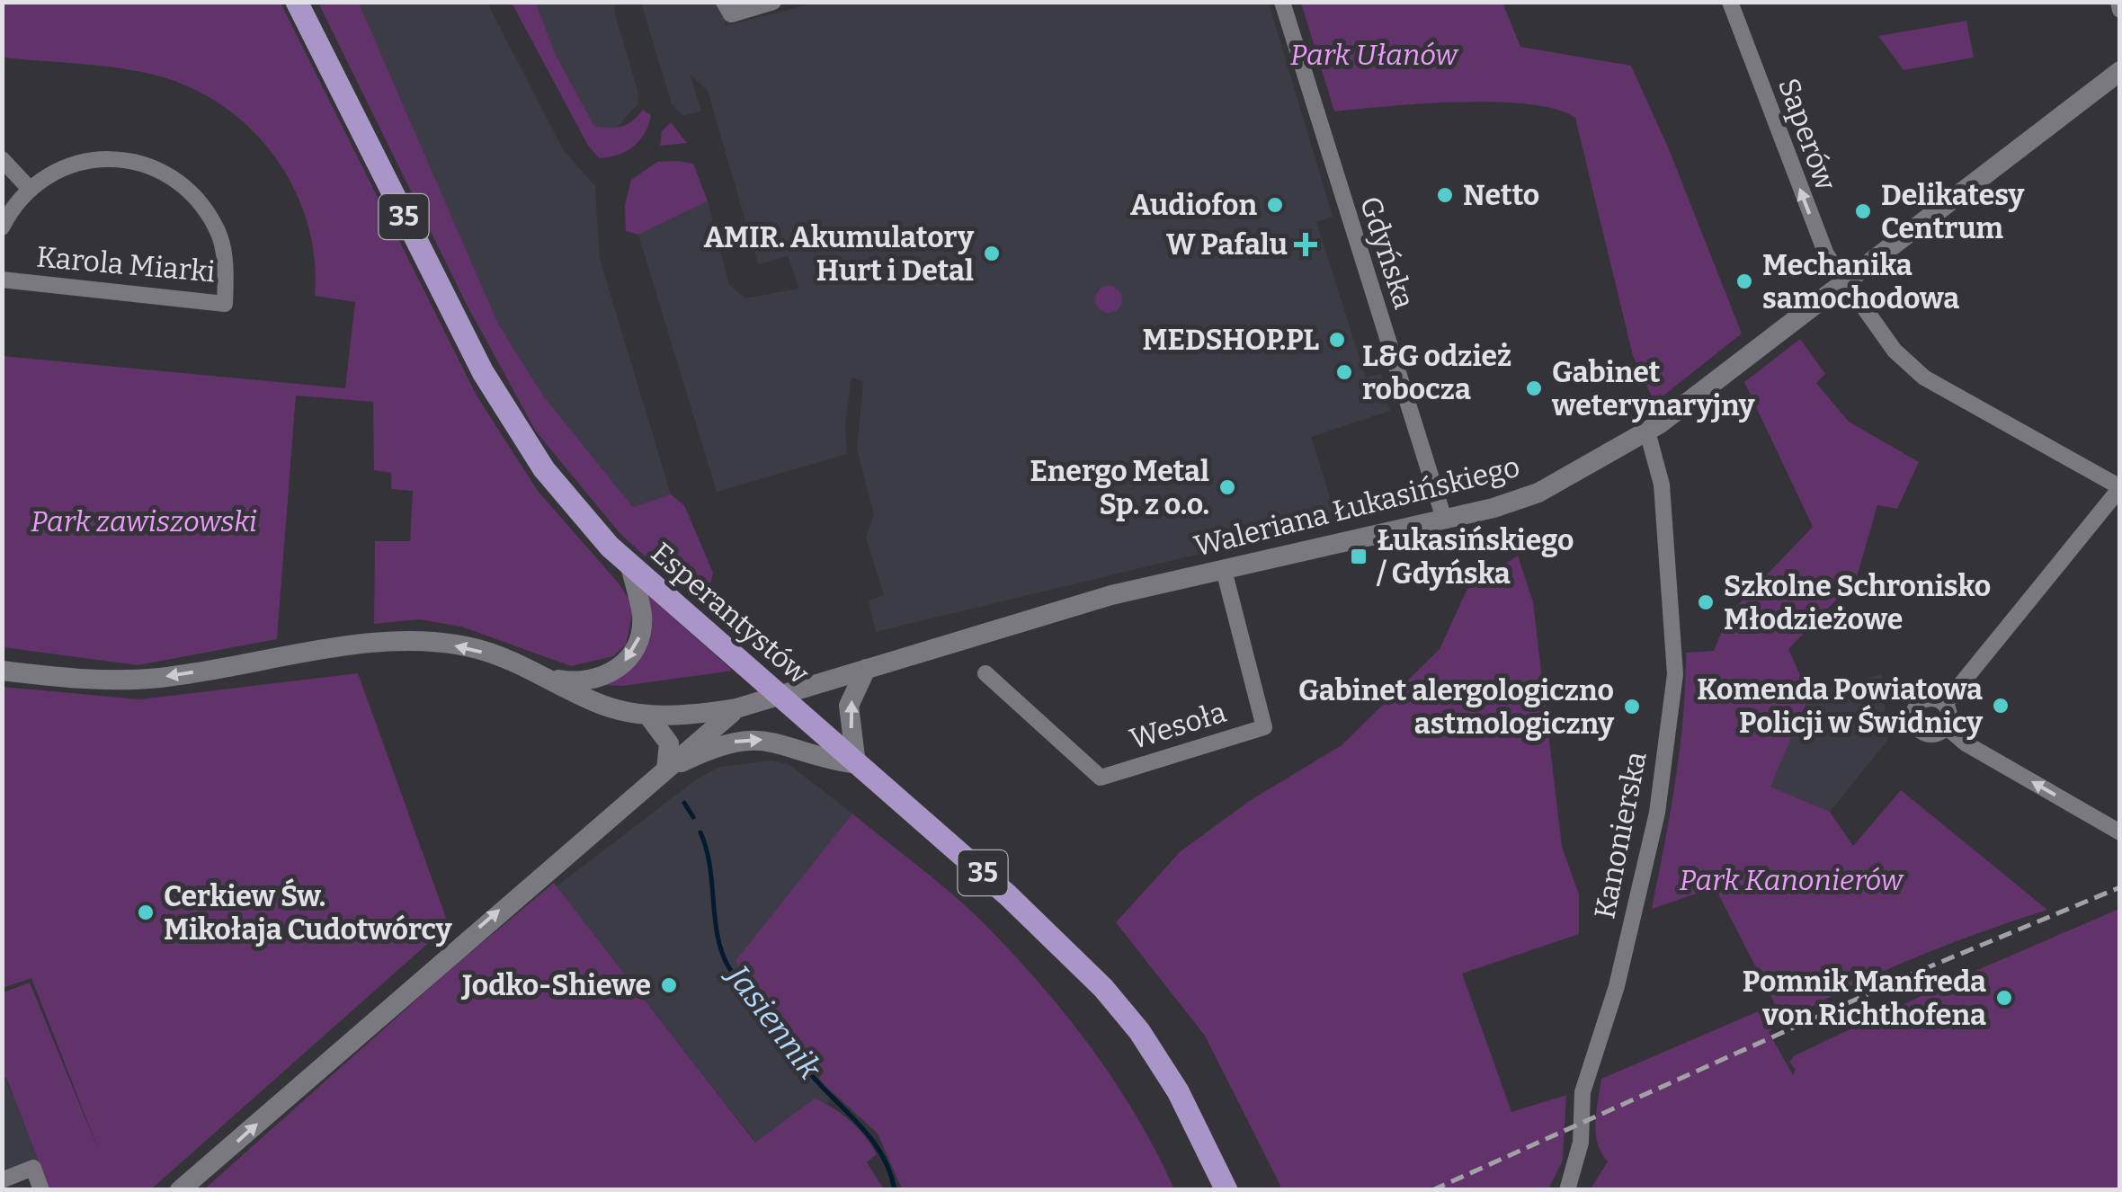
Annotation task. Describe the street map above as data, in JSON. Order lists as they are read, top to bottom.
{
  "streets": {
    "main road": ["35", "Esperantystów"],
    "street": [
      "Saperów",
      "Gdyńska",
      "Karola Miarki",
      "Waleriana Łukasińskiego",
      "Wesoła",
      "Kanonierska"
    ]
  },
  "crossings": [
    ["Saperów", "Waleriana Łukasińskiego"],
    ["Gdyńska", "Waleriana Łukasińskiego"],
    ["Waleriana Łukasińskiego", "Esperantystów"],
    ["Waleriana Łukasińskiego", "Wesoła"],
    ["Waleriana Łukasińskiego", "Kanonierska"]
  ],
  "one_way": ["Saperów"],
  "water": ["Jasiennik"],
  "parks": ["Park Ułanów", "Park zawiszowski", "Park Kanonierów"],
  "places": {
    "other": [
      "Netto",
      "Audiofon",
      "Delikatesy Centrum",
      "AMIR. Akumulatory Hurt i Detal",
      "Mechanika samochodowa",
      "MEDSHOP.PL",
      "L&G odzież robocza",
      "Gabinet weterynaryjny",
      "Energo Metal Sp. z o.o.",
      "Szkolne Schronisko Młodzieżowe",
      "Komenda Powiatowa Policji w Świdnicy",
      "Gabinet alergologiczno astmologiczny",
      "Cerkiew Św. Mikołaja Cudotwórcy",
      "Jodko-Shiewe",
      "Pomnik Manfreda von Richthofena"
    ],
    "health": ["W Pafalu"],
    "transit": ["Łukasińskiego / Gdyńska"]
  }
}
